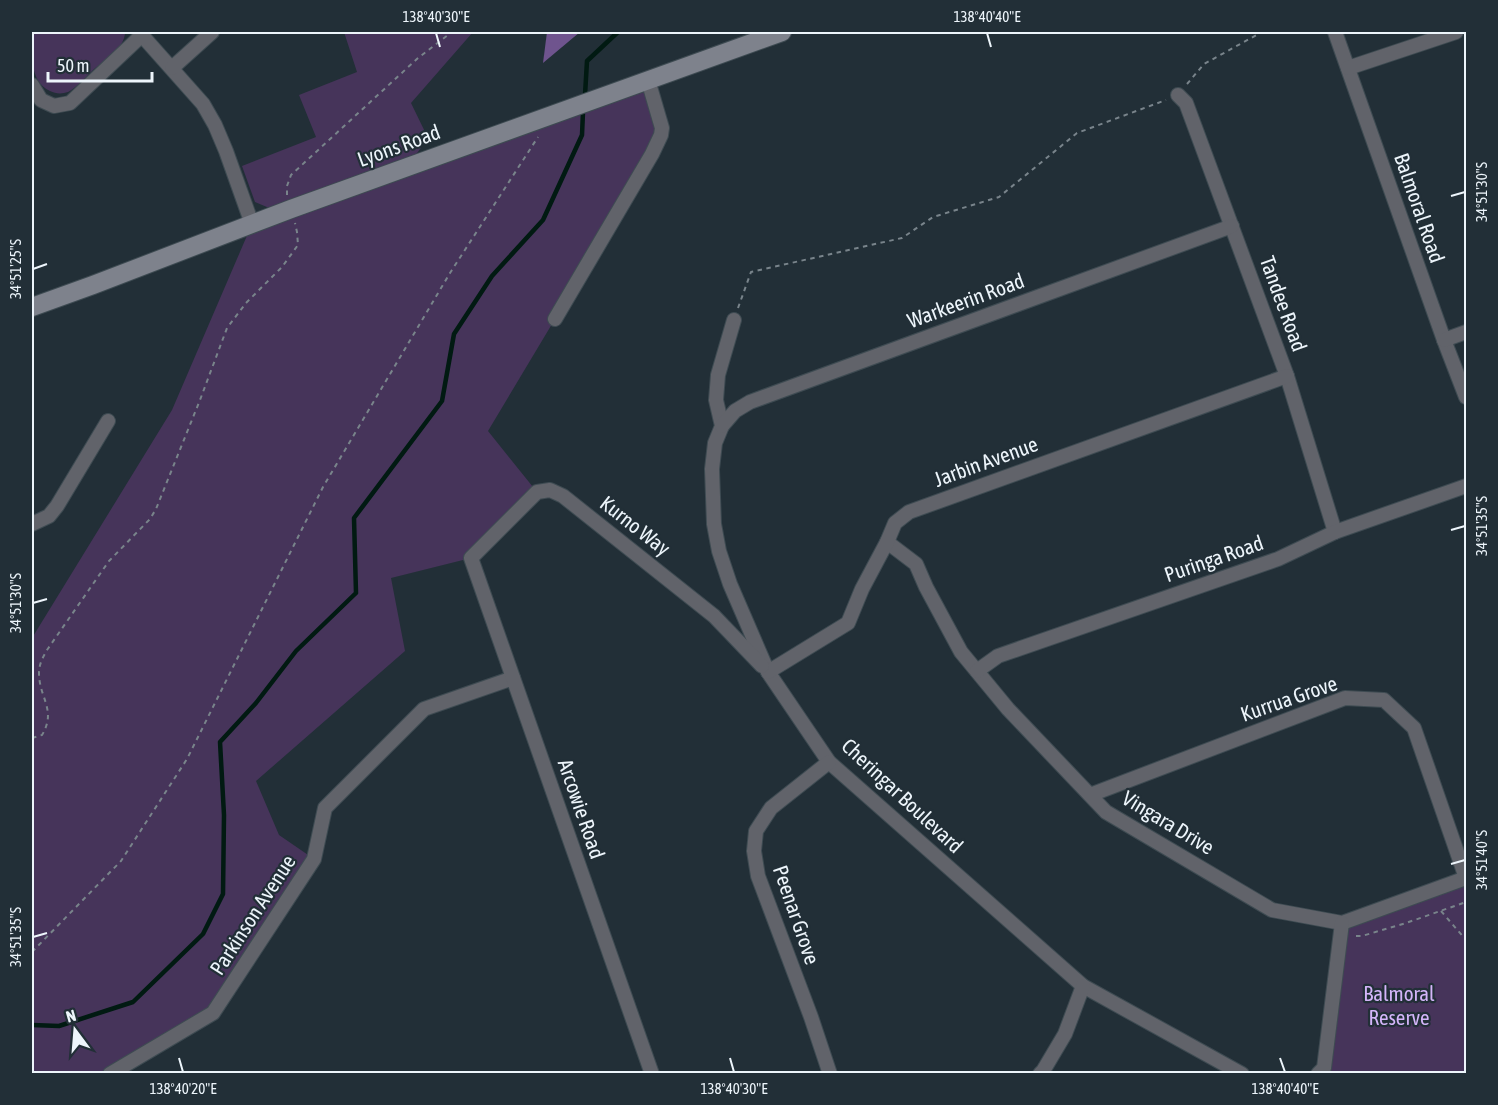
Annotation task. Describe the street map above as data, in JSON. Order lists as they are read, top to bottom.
{
  "streets": {
    "street": [
      "Lyons Road",
      "Balmoral Road",
      "Warkeerin Road",
      "Tandee Road",
      "Jarbin Avenue",
      "Kurno Way",
      "Puringa Road",
      "Kurrua Grove",
      "Cheringar Boulevard",
      "Arcowie Road",
      "Vingara Drive",
      "Parkinson Avenue",
      "Peenar Grove"
    ]
  },
  "crossings": [
    ["Warkeerin Road", "Tandee Road"],
    ["Warkeerin Road", "Cheringar Boulevard"],
    ["Tandee Road", "Jarbin Avenue"],
    ["Tandee Road", "Puringa Road"],
    ["Jarbin Avenue", "Kurno Way"],
    ["Jarbin Avenue", "Cheringar Boulevard"],
    ["Jarbin Avenue", "Vingara Drive"],
    ["Kurno Way", "Cheringar Boulevard"],
    ["Kurno Way", "Arcowie Road"],
    ["Puringa Road", "Vingara Drive"],
    ["Kurrua Grove", "Vingara Drive"],
    ["Cheringar Boulevard", "Peenar Grove"],
    ["Arcowie Road", "Parkinson Avenue"]
  ],
  "parks": ["Balmoral Reserve"],
  "scale_bar": "50 m",
  "north": "top",
  "coordinates": [
    "138°40'30\"E",
    "138°40'40\"E",
    "34°51'30\"S",
    "34°51'25\"S",
    "34°51'35\"S",
    "34°51'40\"S",
    "138°40'20\"E"
  ]
}
